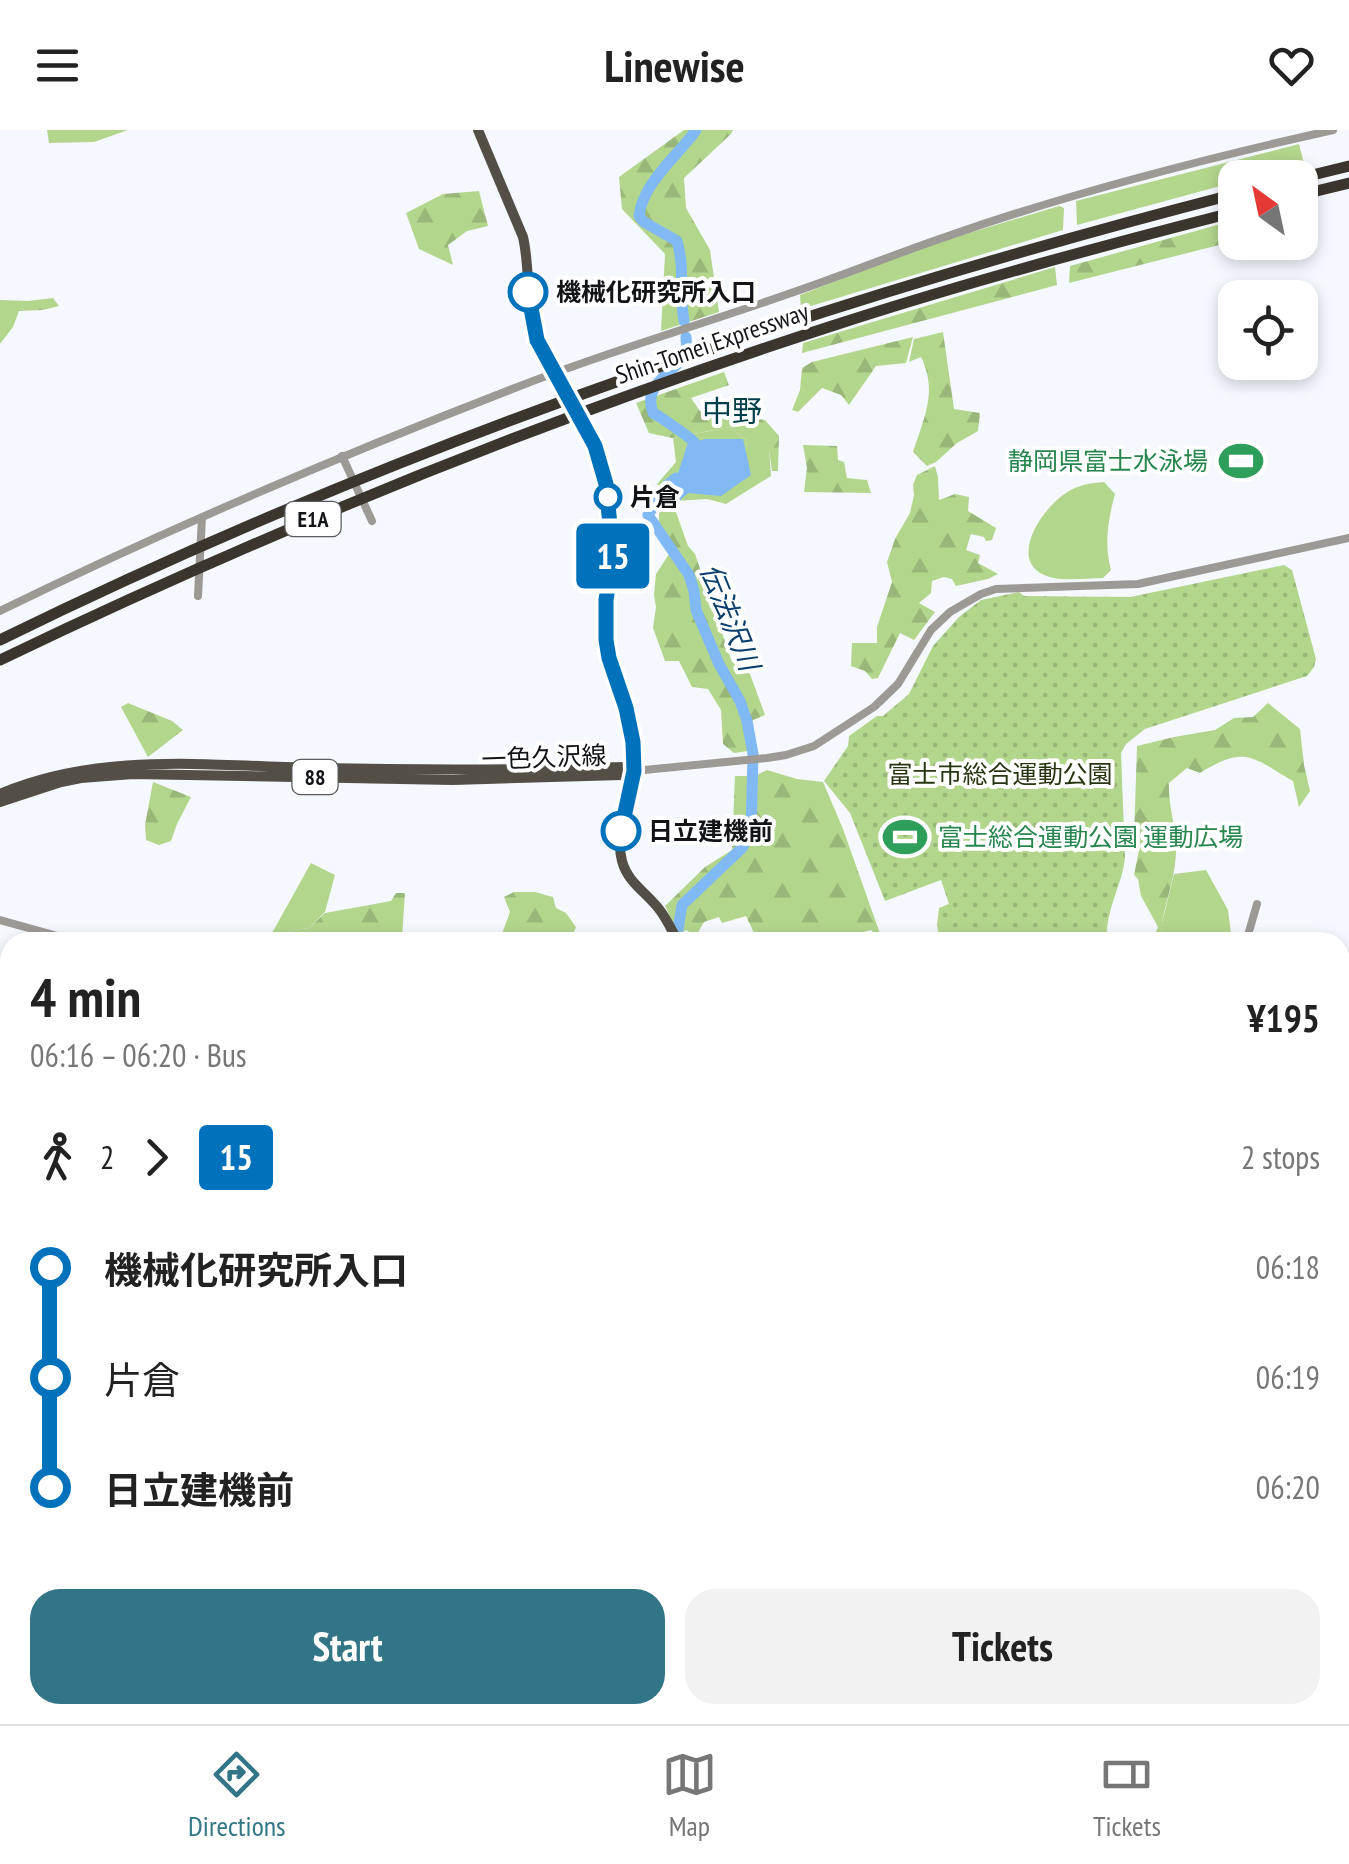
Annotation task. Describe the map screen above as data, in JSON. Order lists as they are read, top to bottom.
{
  "streets": {
    "highway": ["Shin-Tomei Expressway", "E1A"],
    "main road": ["一色久沢線", "88"]
  },
  "districts": ["中野"],
  "water": ["伝法沢川"],
  "parks": ["富士市総合運動公園"],
  "places": {
    "other": ["機械化研究所入口", "片倉", "日立建機前"],
    "sports": ["静岡県富士水泳場", "富士総合運動公園 運動広場"]
  },
  "lines": ["bus line 15"],
  "north": "top left",
  "page": {
    "header": "Linewise",
    "on_map": "15",
    "heading": ["4 min", "06:16 – 06:20 · Bus", "¥195"],
    "legs": ["2", "15", "2 stops"],
    "list": [
      {
        "name": "機械化研究所入口",
        "value": "06:18"
      },
      {
        "name": "片倉",
        "value": "06:19"
      },
      {
        "name": "日立建機前",
        "value": "06:20"
      }
    ],
    "buttons": ["Start", "Tickets"],
    "tabs": ["Directions", "Map", "Tickets"]
  }
}
